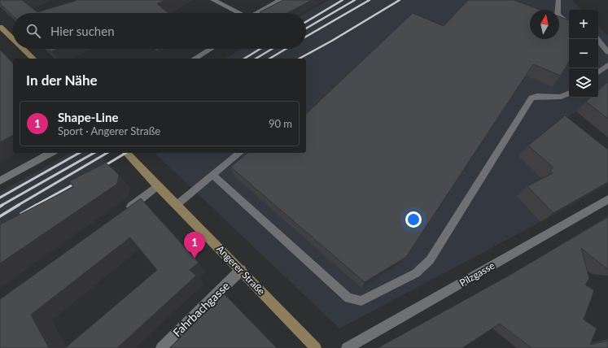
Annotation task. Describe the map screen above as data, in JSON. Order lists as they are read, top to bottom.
{
  "streets": {
    "main road": ["Angerer Straße"],
    "street": ["Pilzgasse", "Fahrbachgasse"]
  },
  "crossings": [
    ["Angerer Straße", "Fahrbachgasse"]
  ],
  "north": "top",
  "page": {
    "map_buttons": ["+", "−"],
    "search": "Hier suchen",
    "heading": "In der Nähe",
    "list": [
      {
        "mark": "1",
        "name": "Shape-Line",
        "note": "Sport · Angerer Straße",
        "value": "90 m"
      }
    ],
    "pins": "1"
  }
}
